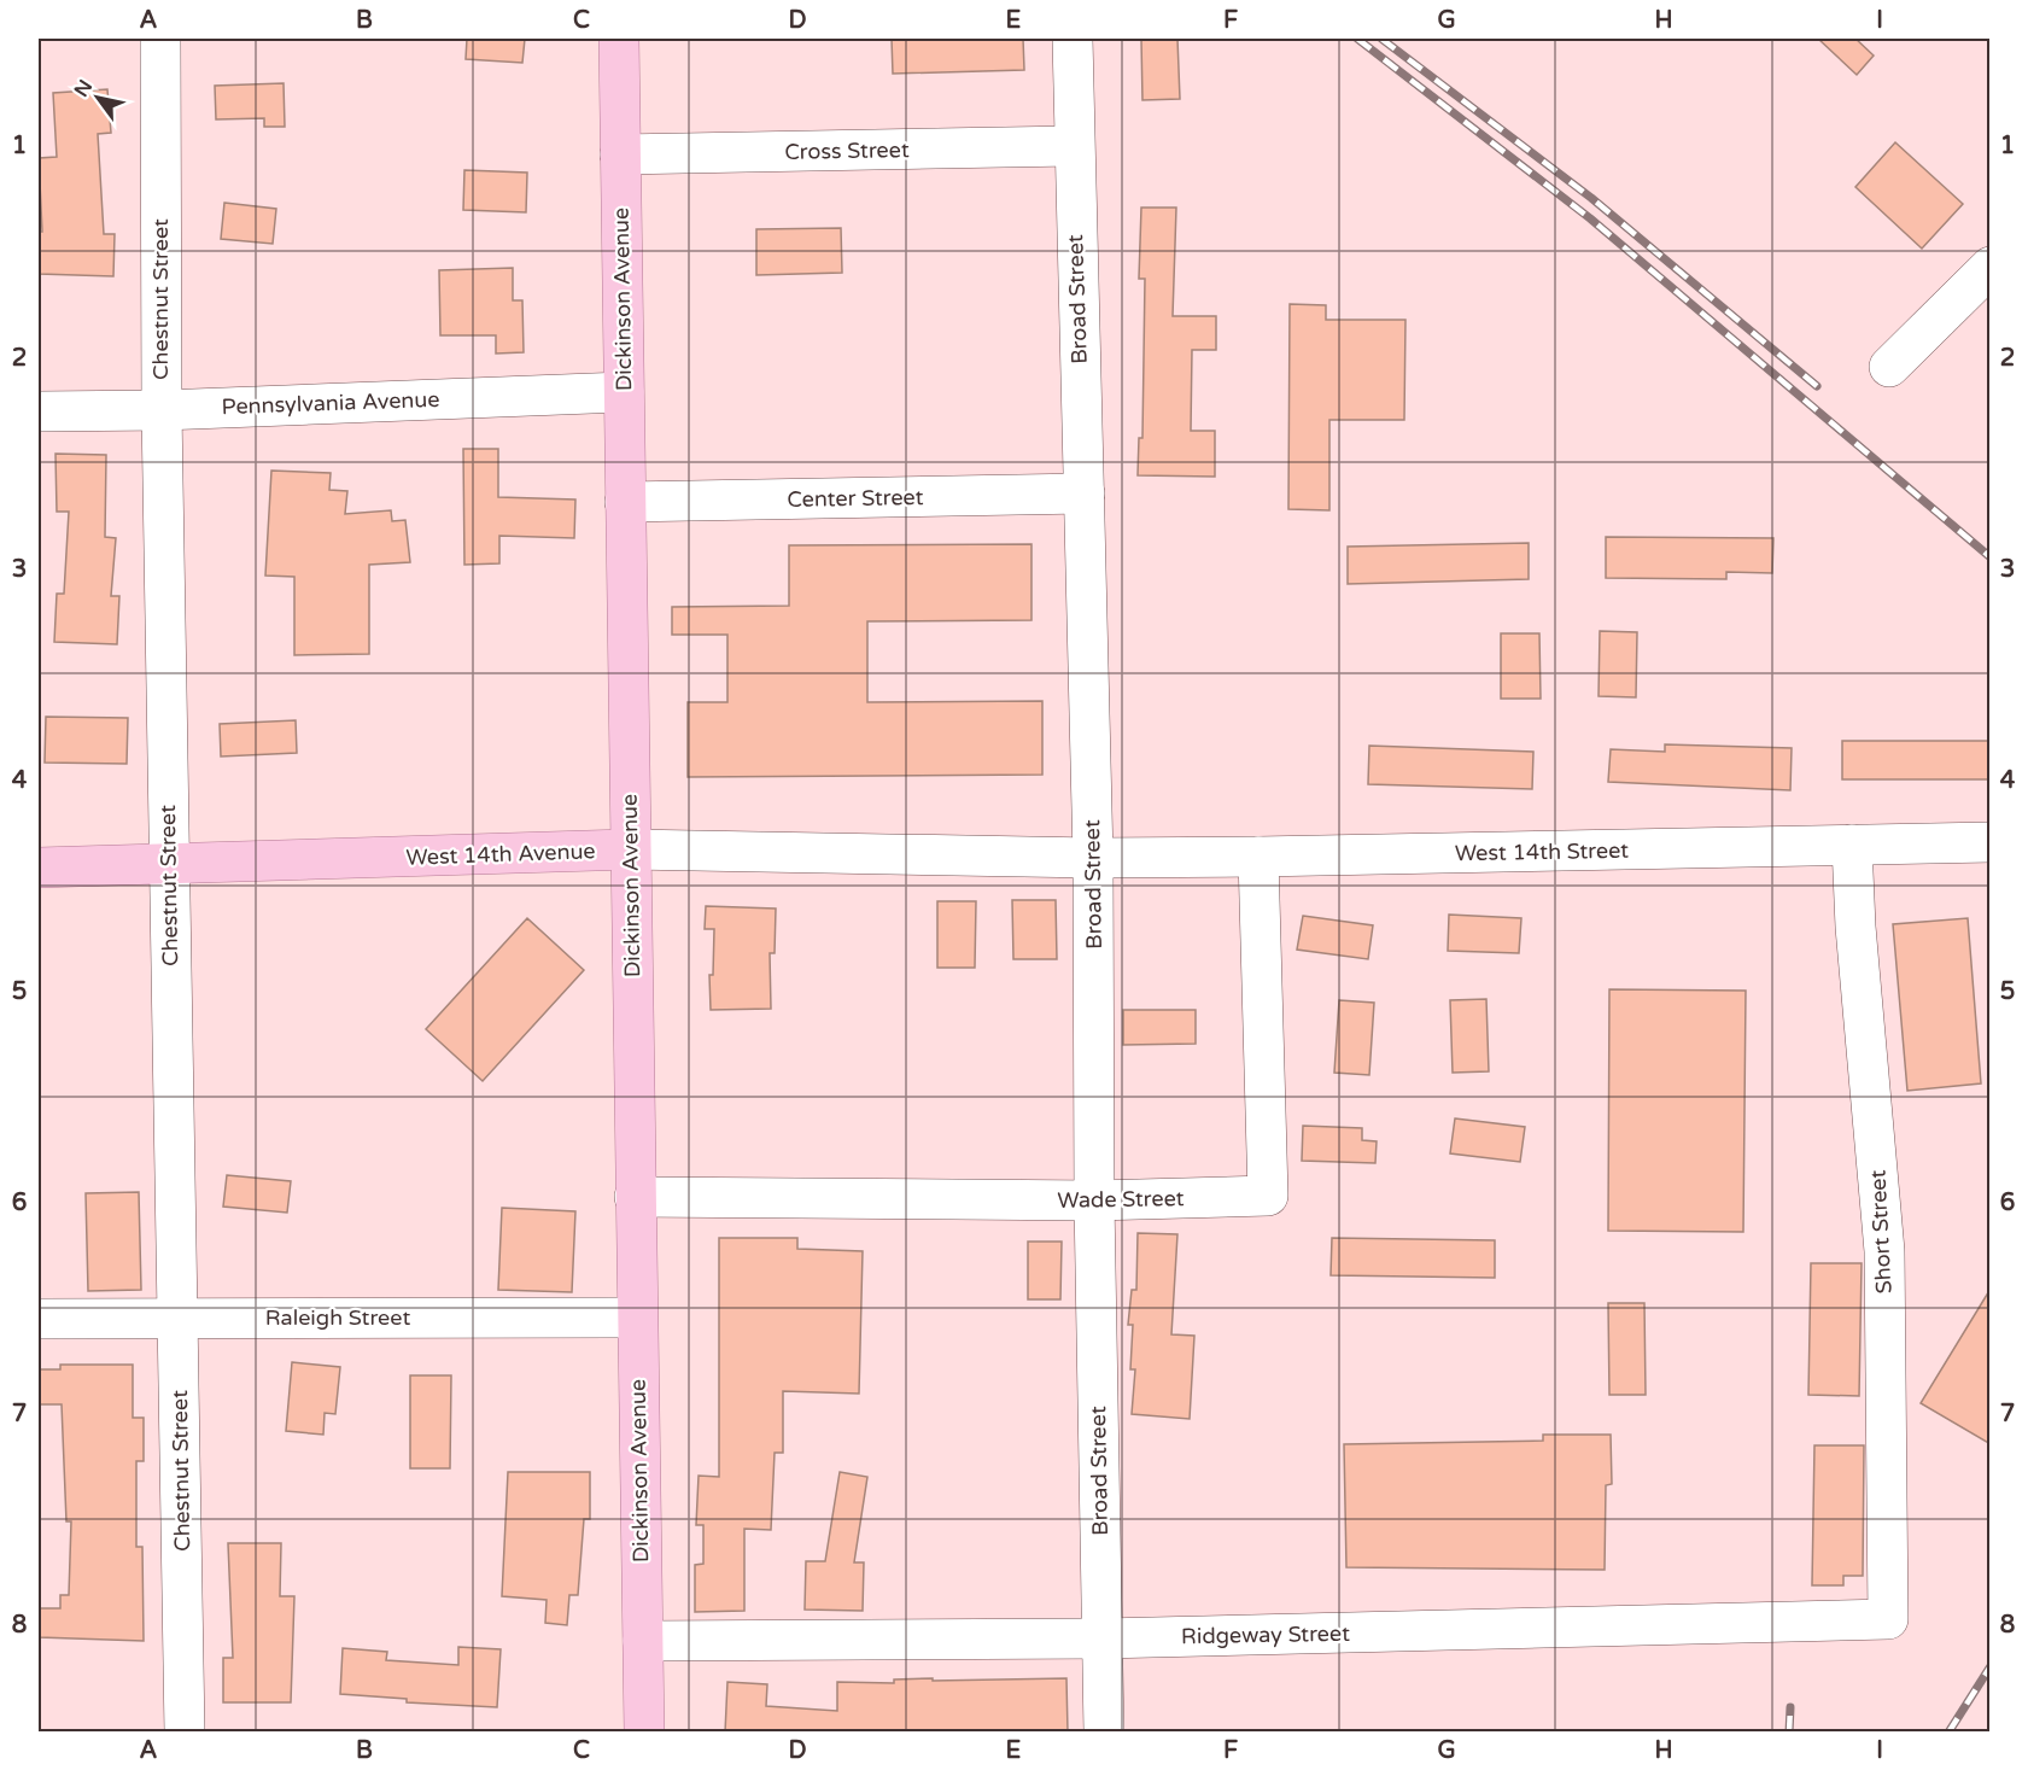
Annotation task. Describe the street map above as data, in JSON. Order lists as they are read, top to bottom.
{
  "streets": {
    "main road": ["Dickinson Avenue", "West 14th Avenue"],
    "street": [
      "Cross Street",
      "Chestnut Street",
      "Broad Street",
      "Pennsylvania Avenue",
      "Center Street",
      "West 14th Street",
      "Wade Street",
      "Short Street",
      "Raleigh Street",
      "Ridgeway Street"
    ]
  },
  "crossings": [
    ["Cross Street", "Dickinson Avenue"],
    ["Cross Street", "Broad Street"],
    ["Chestnut Street", "Pennsylvania Avenue"],
    ["Chestnut Street", "West 14th Avenue"],
    ["Chestnut Street", "Raleigh Street"],
    ["Dickinson Avenue", "Pennsylvania Avenue"],
    ["Dickinson Avenue", "Center Street"],
    ["Dickinson Avenue", "West 14th Avenue"],
    ["Dickinson Avenue", "Wade Street"],
    ["Dickinson Avenue", "Raleigh Street"],
    ["Dickinson Avenue", "Ridgeway Street"],
    ["Broad Street", "Center Street"],
    ["Broad Street", "West 14th Street"],
    ["Broad Street", "West 14th Avenue"],
    ["Broad Street", "Wade Street"],
    ["Broad Street", "Ridgeway Street"],
    ["West 14th Street", "West 14th Avenue"],
    ["West 14th Street", "Wade Street"],
    ["West 14th Street", "Short Street"],
    ["Short Street", "Ridgeway Street"]
  ],
  "north": "top left",
  "grid": {
    "columns": [
      "A",
      "B",
      "C",
      "D",
      "E",
      "F",
      "G",
      "H",
      "I"
    ],
    "rows": [
      "1",
      "2",
      "3",
      "4",
      "5",
      "6",
      "7",
      "8"
    ]
  }
}
